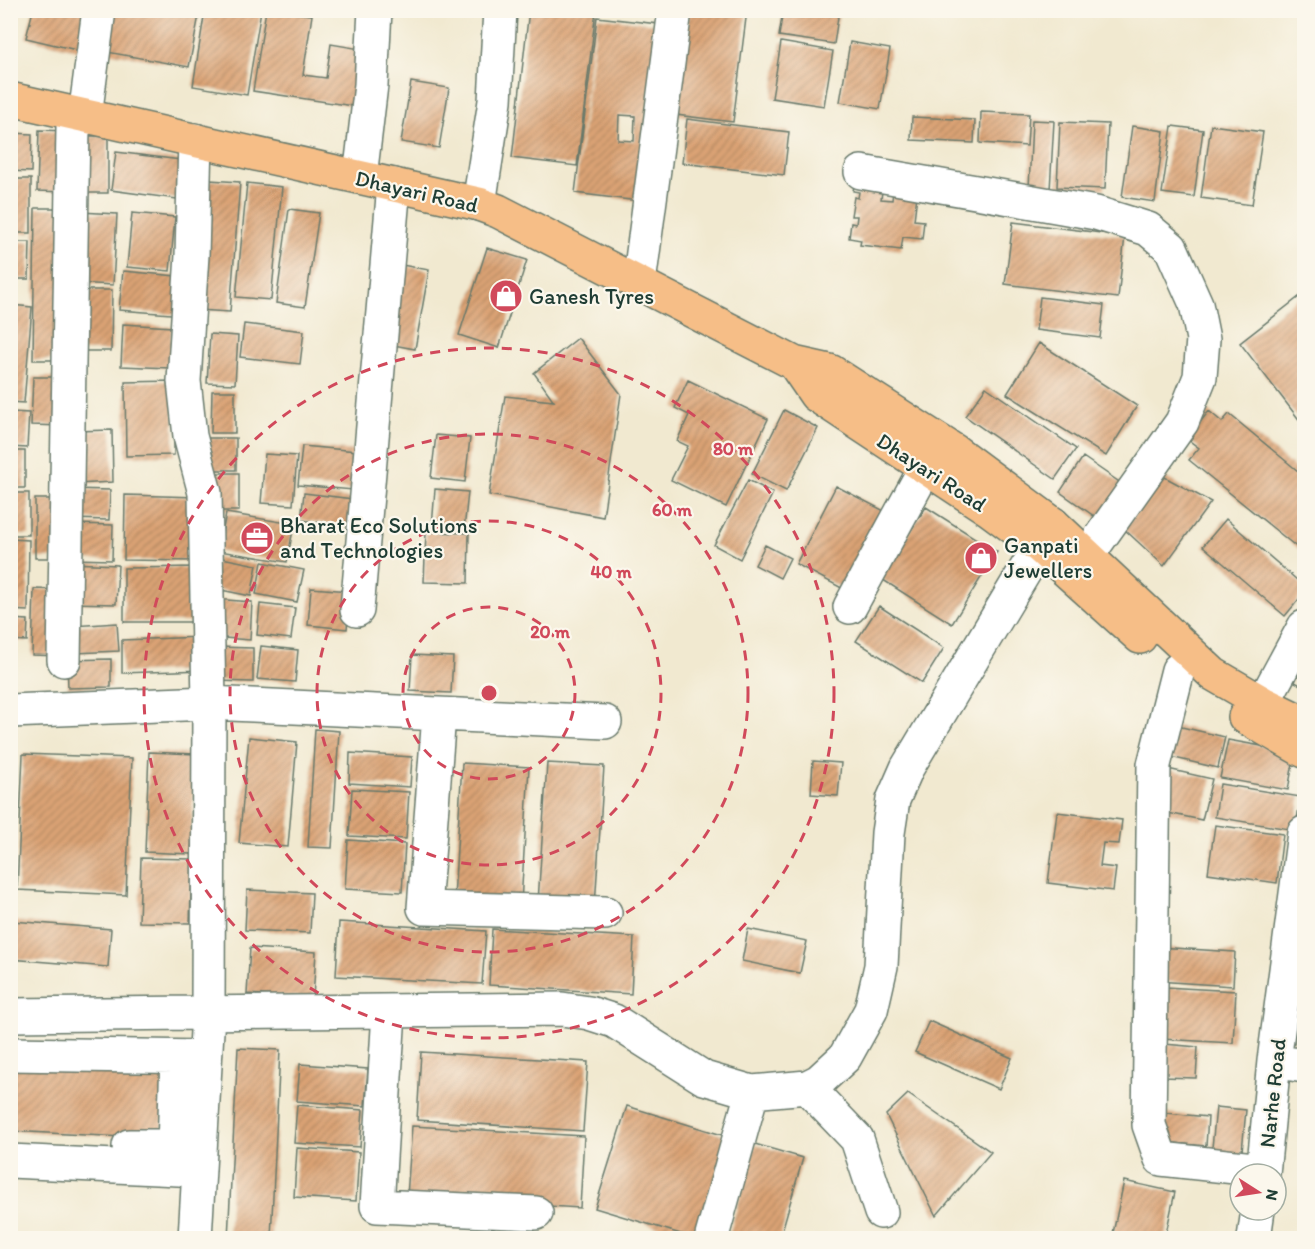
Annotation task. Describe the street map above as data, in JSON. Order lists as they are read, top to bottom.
{
  "streets": {
    "main road": ["Dhayari Road"],
    "street": ["Narhe Road"]
  },
  "places": {
    "shop": ["Ganesh Tyres", "Ganpati Jewellers"],
    "office": ["Bharat Eco Solutions and Technologies"]
  },
  "north": "right",
  "rings": [
    "80 m",
    "60 m",
    "40 m",
    "20 m"
  ]
}
